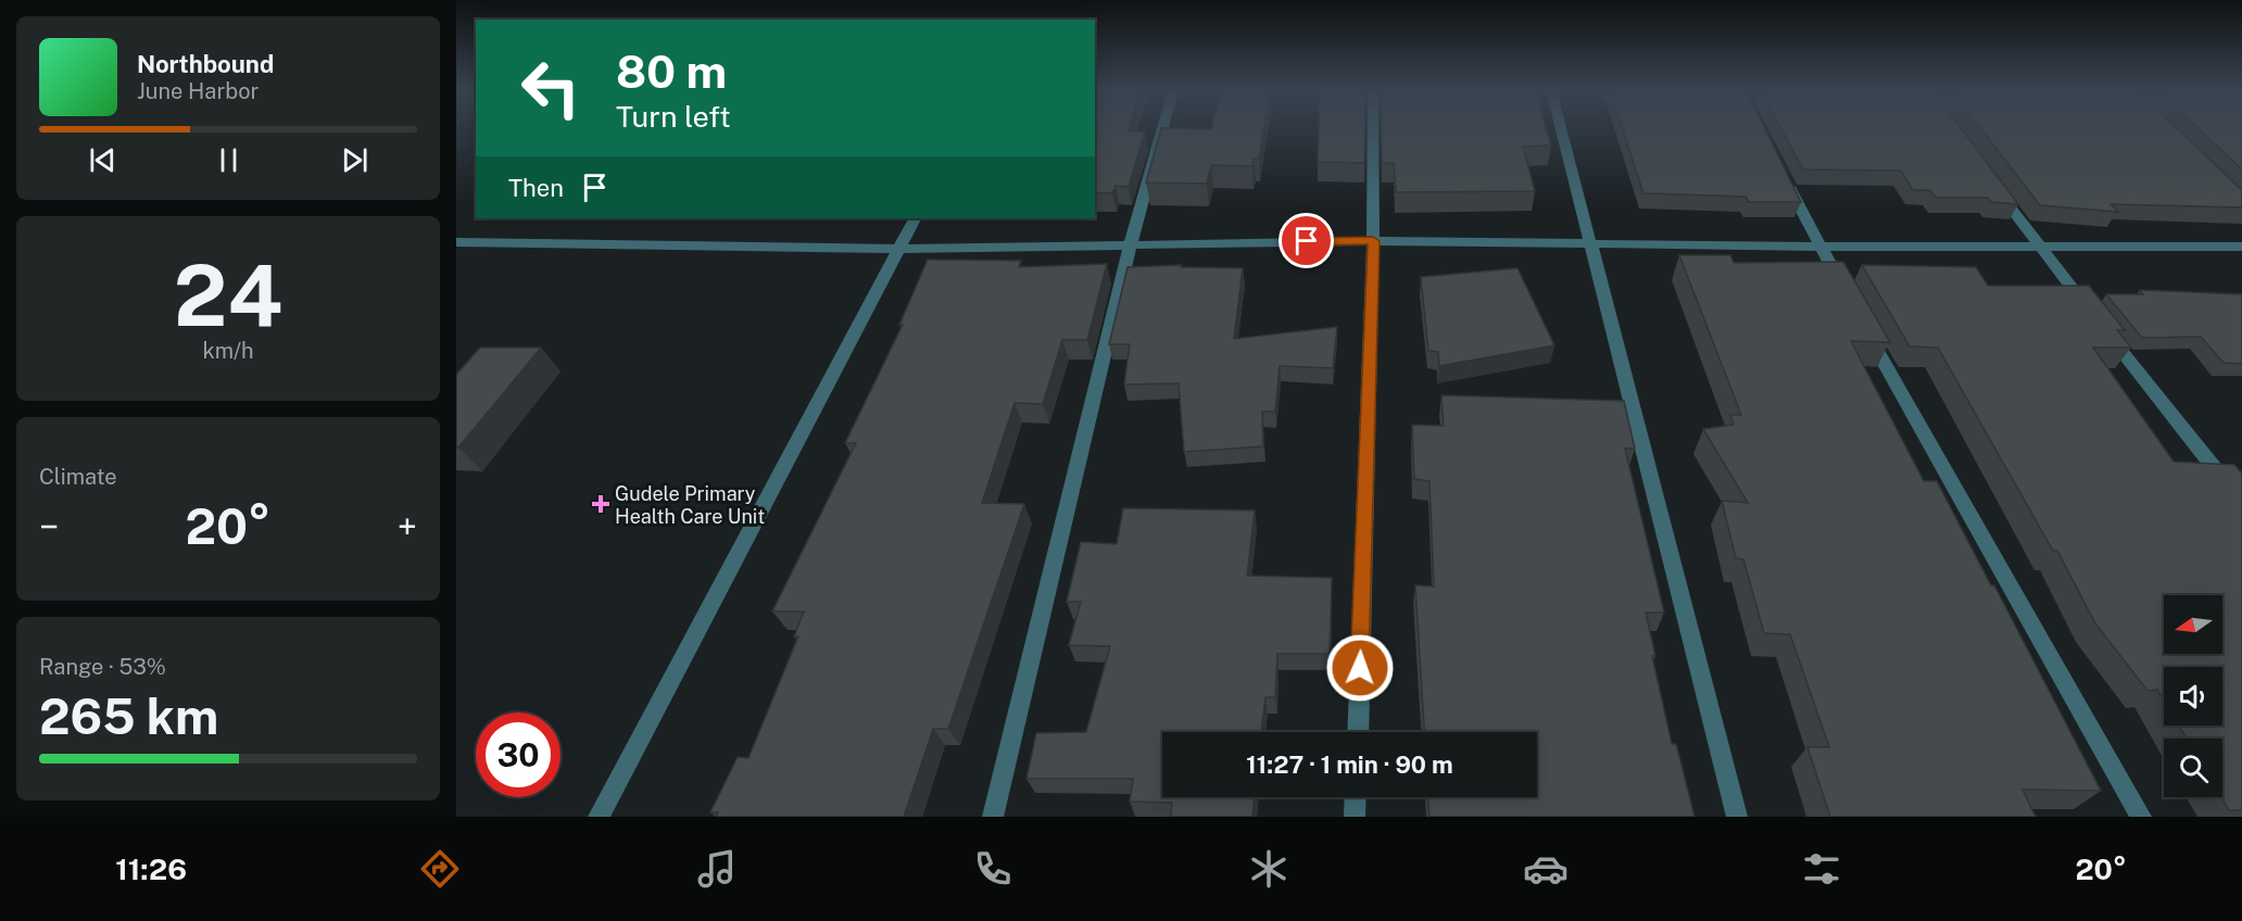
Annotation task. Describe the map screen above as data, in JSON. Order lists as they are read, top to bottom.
{
  "places": {
    "health": ["Gudele Primary Health Care Unit"]
  },
  "north": "left",
  "page": {
    "turn": ["80 m", "Turn left"],
    "song": ["Northbound", "June Harbor"],
    "then": "Then",
    "tile": [
      ["24", "km/h"],
      "Climate",
      ["Range · 53%", "265 km"]
    ],
    "heat": ["−", "20°", "+"],
    "limit": "30",
    "trip": "11:27 · 1 min · 90 m",
    "tabs": ["11:26", "20°"]
  }
}
